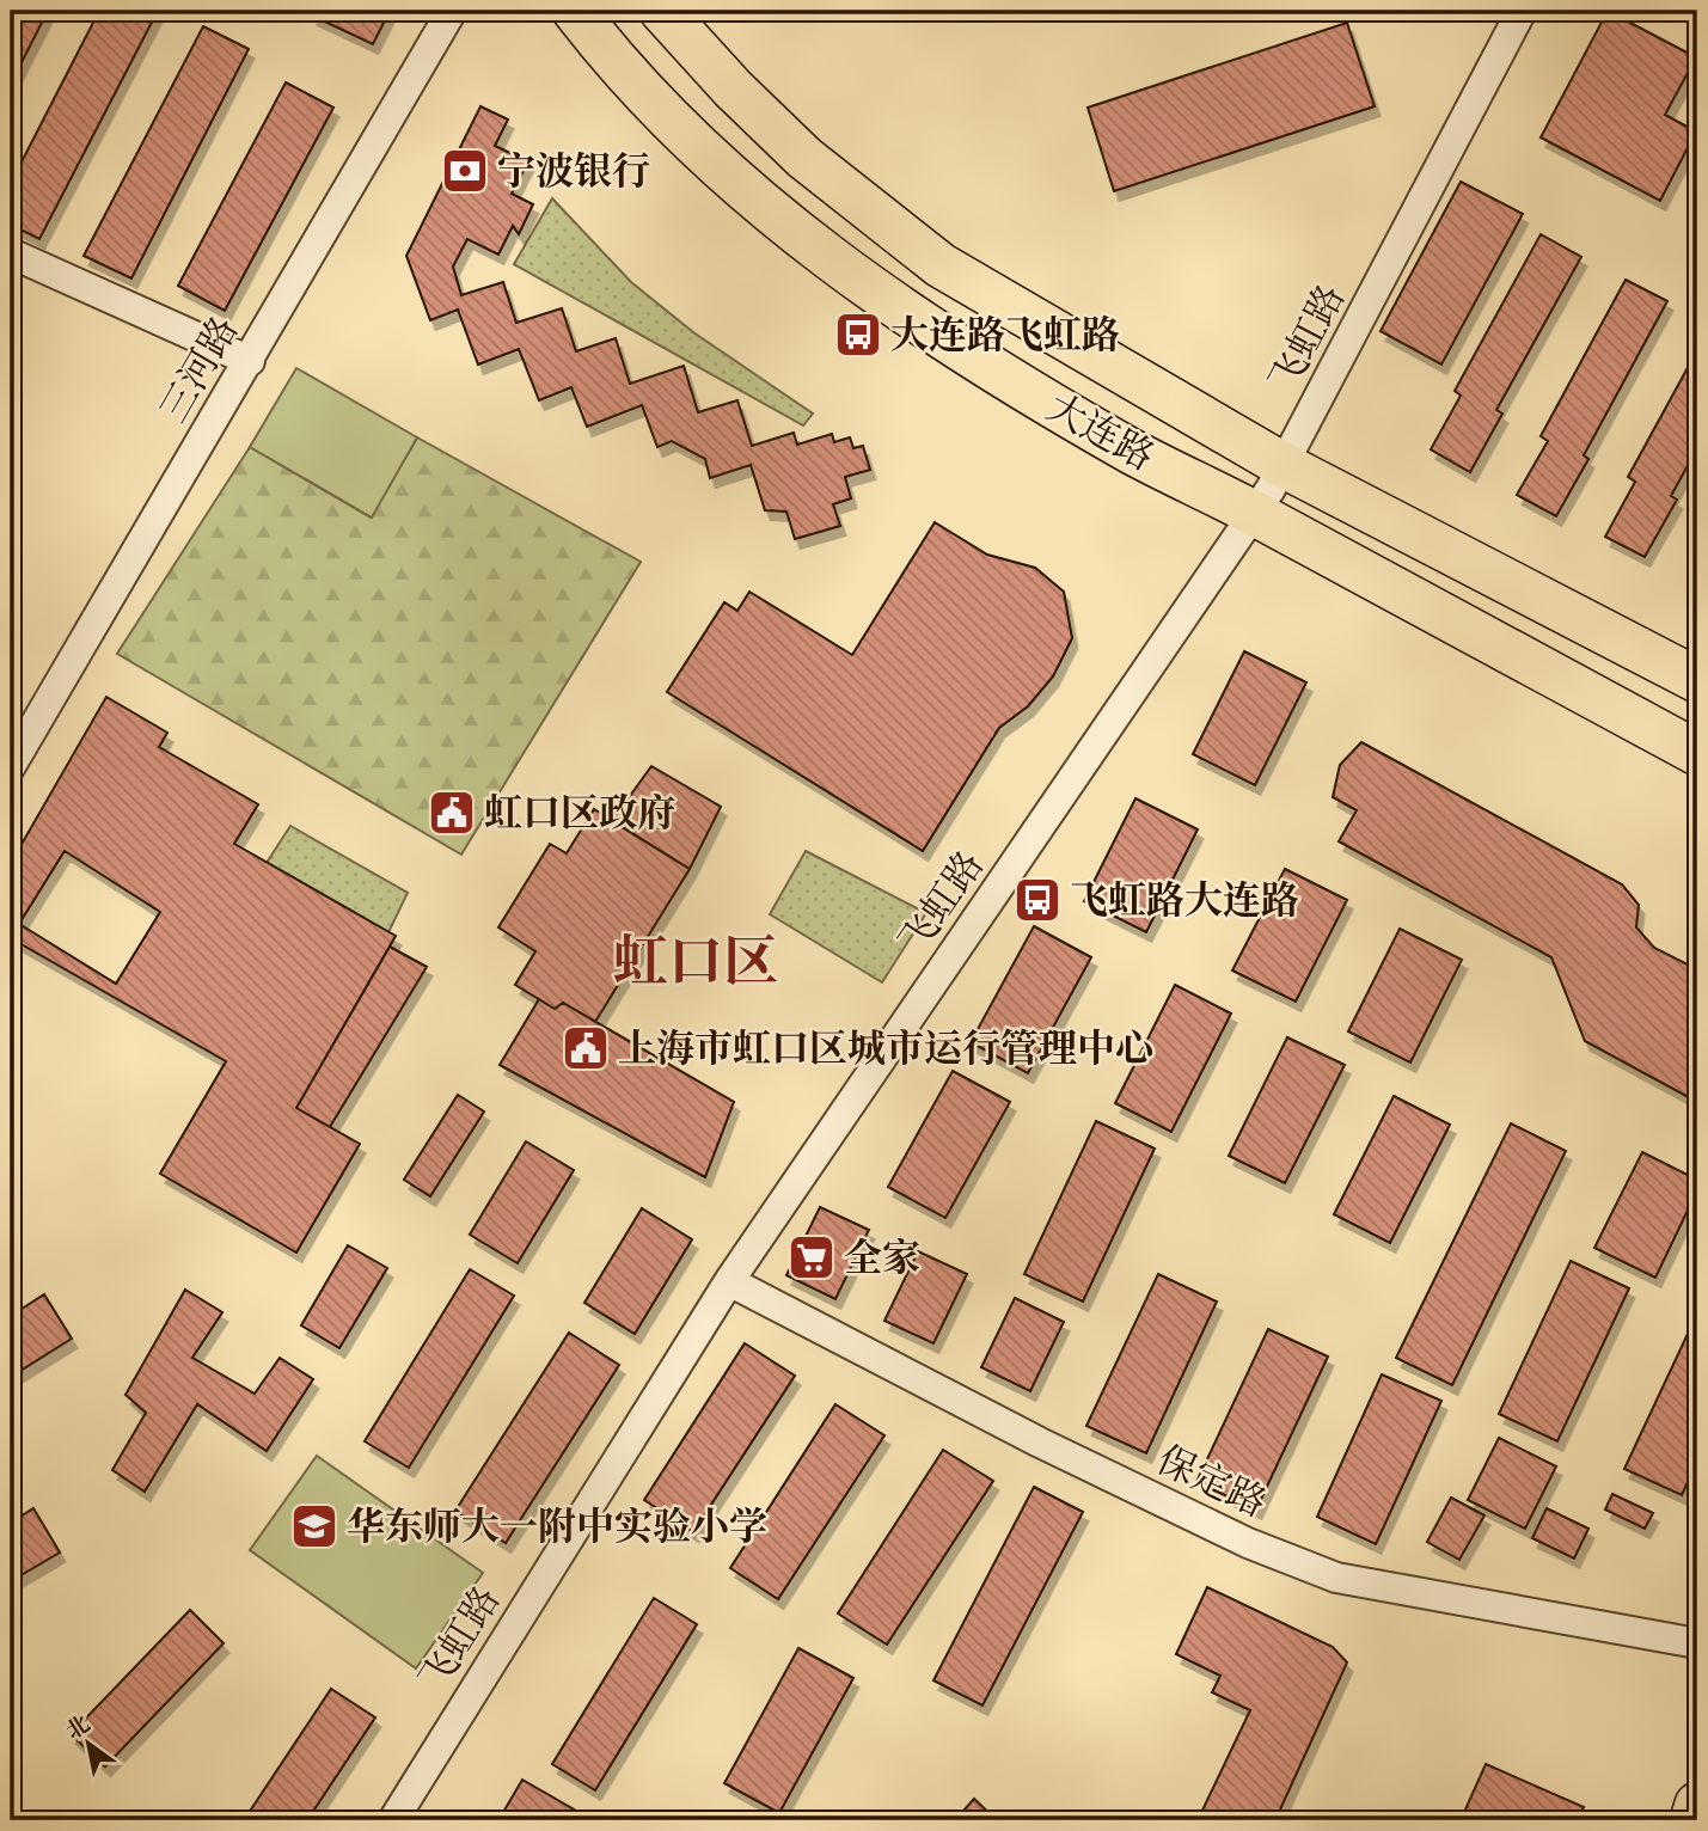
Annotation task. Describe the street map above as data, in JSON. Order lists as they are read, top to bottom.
{
  "streets": {
    "main road": ["大连路"],
    "street": ["飞虹路", "三河路", "保定路"]
  },
  "crossings": [
    ["飞虹路", "大连路"],
    ["飞虹路", "保定路"]
  ],
  "districts": ["虹口区"],
  "places": {
    "bank": ["宁波银行"],
    "bus stop": ["大连路飞虹路", "飞虹路大连路"],
    "public building": ["虹口区政府", "上海市虹口区城市运行管理中心"],
    "supermarket": ["全家"],
    "school or university": ["华东师大一附中实验小学"]
  },
  "north": "top left"
}
